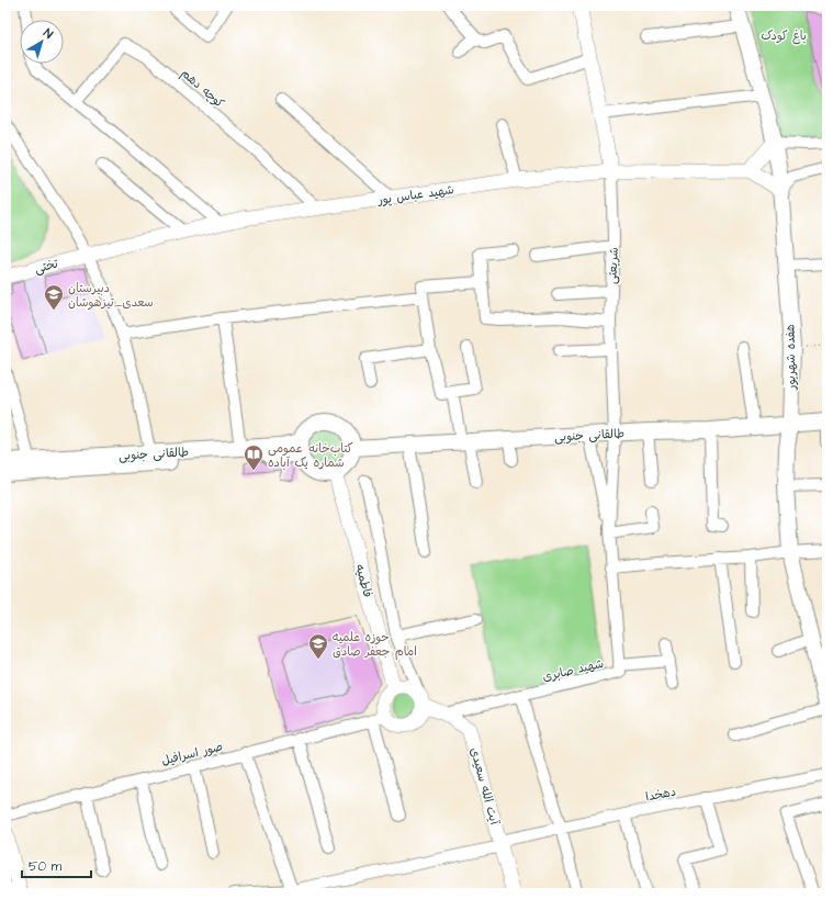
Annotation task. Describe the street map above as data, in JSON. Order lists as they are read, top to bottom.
{
  "streets": {
    "main road": ["هفده شهریور", "طالقانی جنوبی"],
    "street": [
      "کوچه دهم",
      "شهید عباس پور",
      "تختی",
      "شریعتی",
      "فاطمیه",
      "شهید صابری",
      "صور اسرافیل",
      "آیت الله سعیدی",
      "دهخدا"
    ]
  },
  "crossings": [
    ["کوچه دهم", "شهید عباس پور"],
    ["شهید عباس پور", "تختی"],
    ["شهید عباس پور", "شریعتی"],
    ["شریعتی", "طالقانی جنوبی"],
    ["شریعتی", "شهید صابری"],
    ["هفده شهریور", "طالقانی جنوبی"],
    ["طالقانی جنوبی", "فاطمیه"],
    ["فاطمیه", "صور اسرافیل"],
    ["فاطمیه", "آیت الله سعیدی"],
    ["شهید صابری", "آیت الله سعیدی"],
    ["صور اسرافیل", "آیت الله سعیدی"],
    ["آیت الله سعیدی", "دهخدا"]
  ],
  "parks": ["باغ کودک"],
  "places": {
    "school or university": ["دبیرستان سعدی_تیزهوشان", "حوزه علمیه امام جعفر صادق"],
    "library": ["کتاب‌خانه عمومی شماره یک آباده"]
  },
  "scale_bar": "50 m",
  "north": "top right"
}
